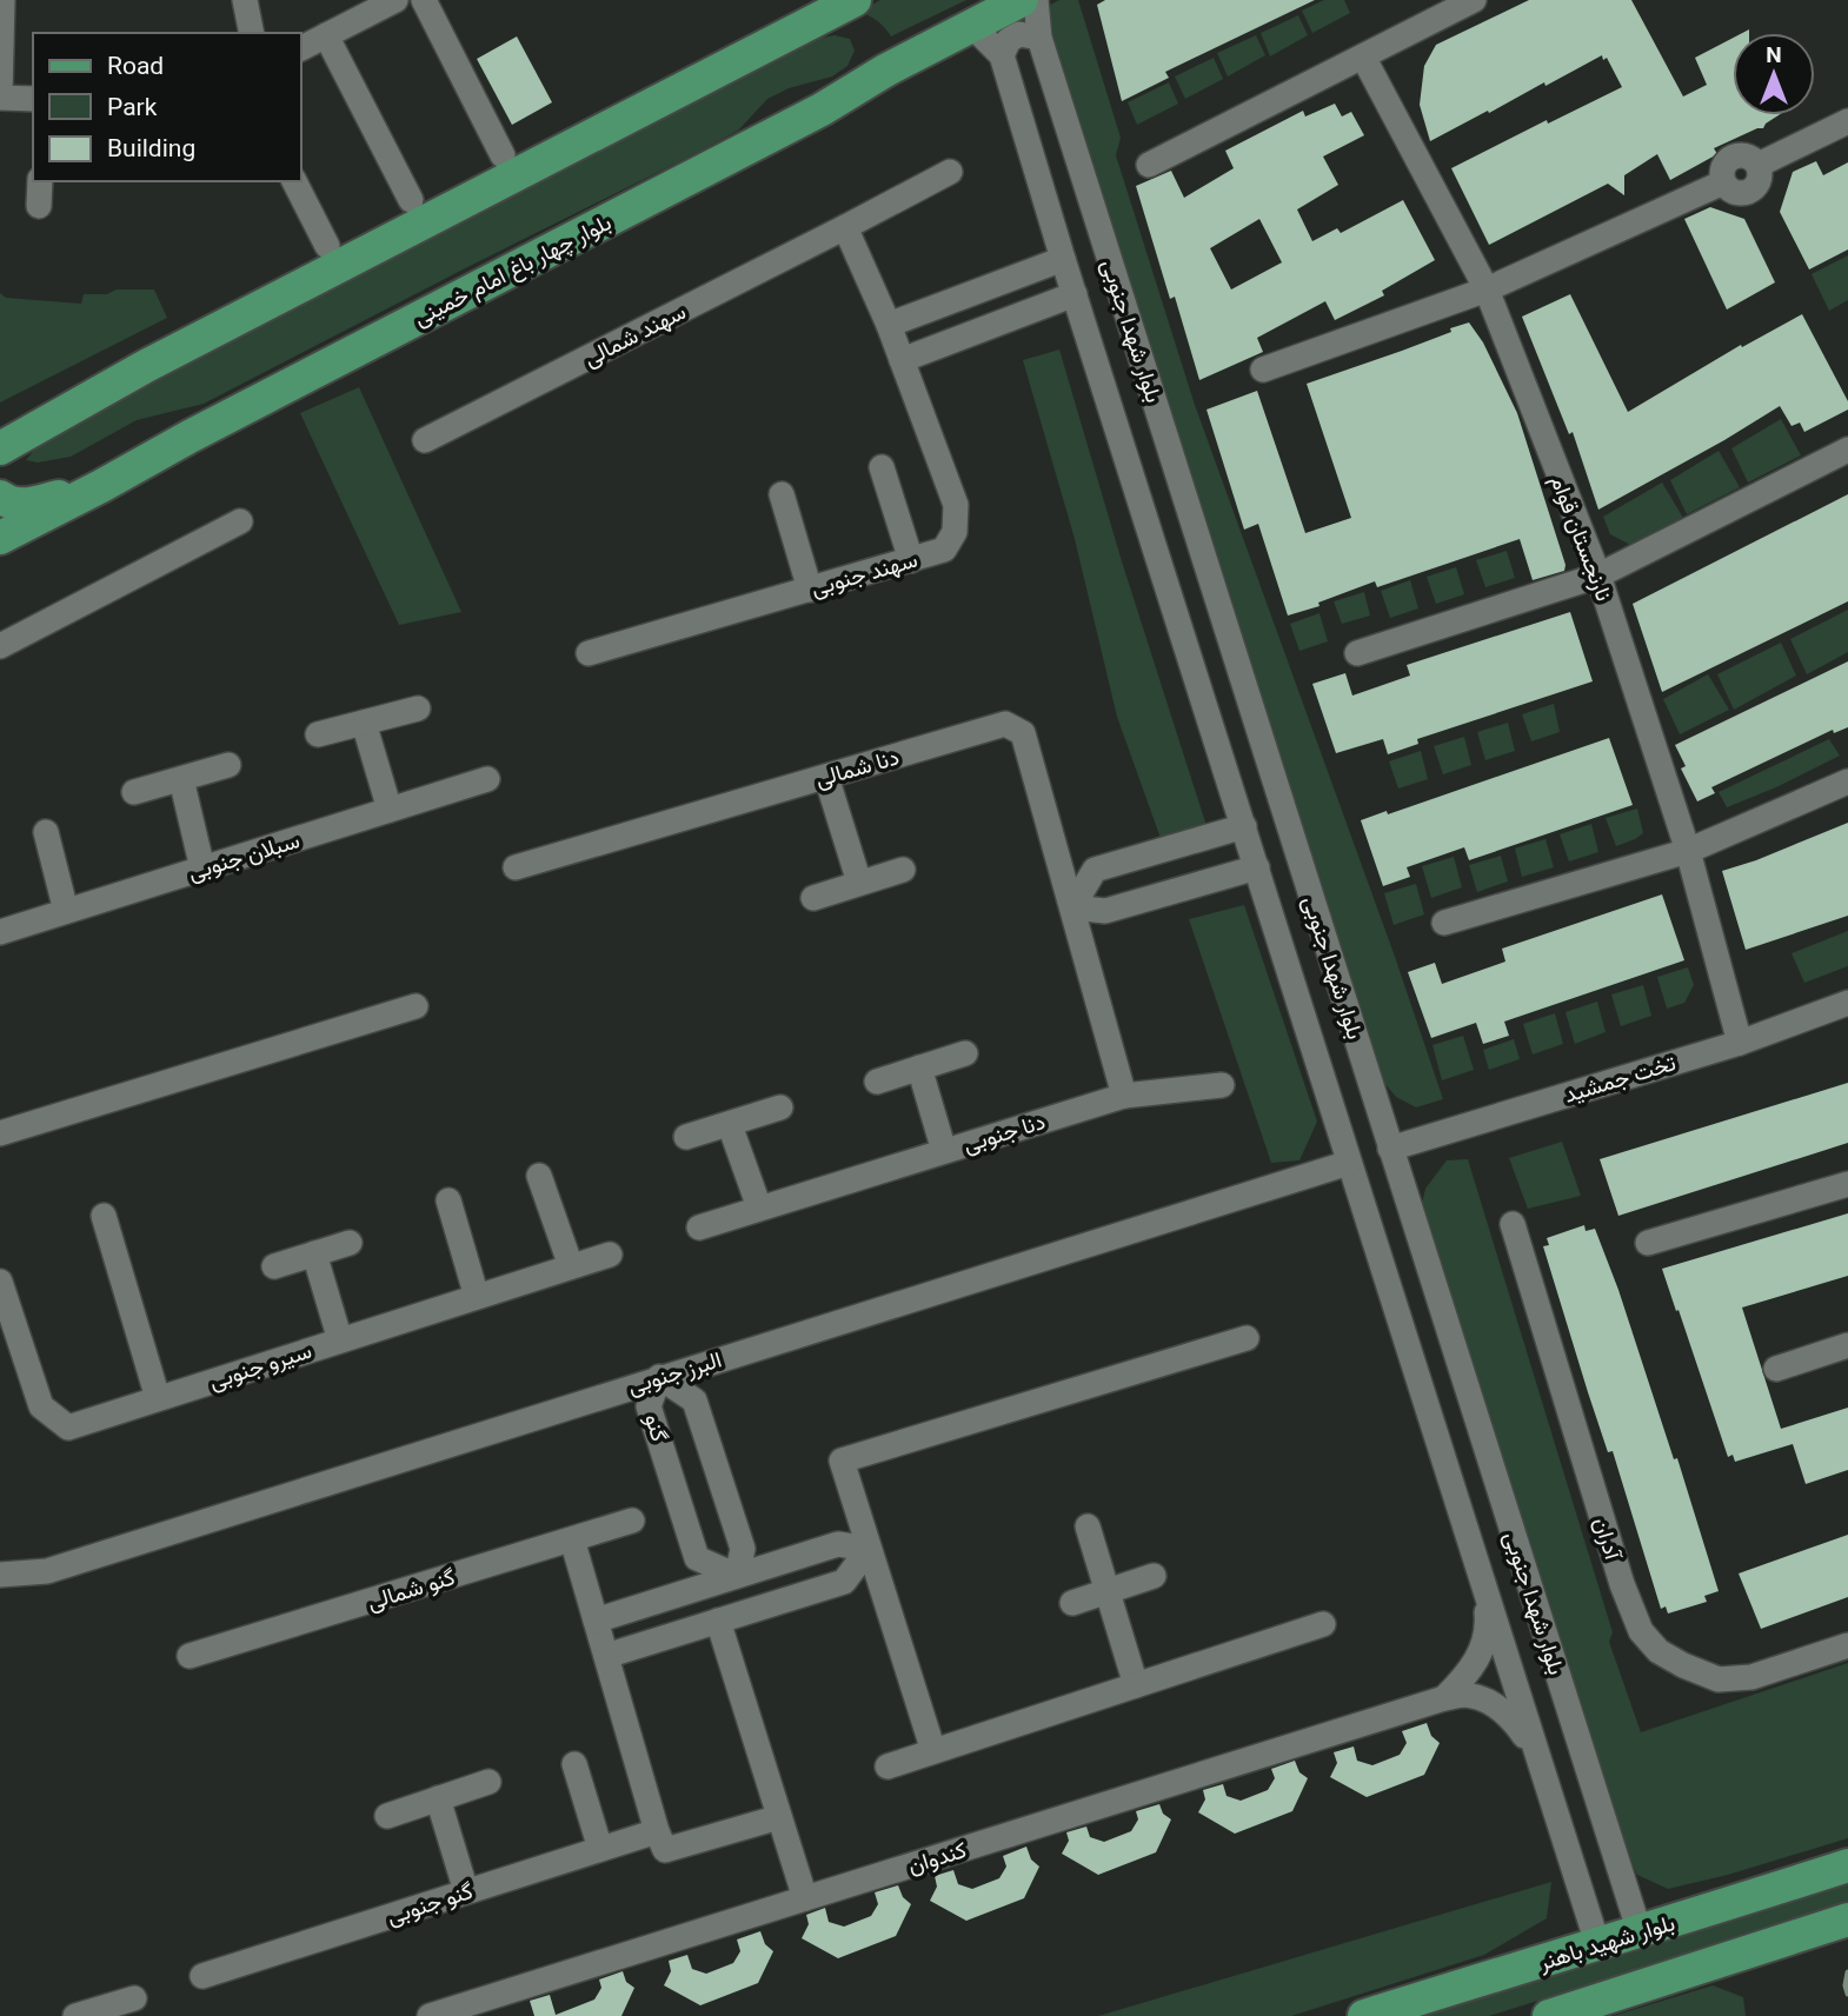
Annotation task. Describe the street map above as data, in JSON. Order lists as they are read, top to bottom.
{
  "streets": {
    "main road": ["بلوار چهار باغ امام خمینی", "بلوار شهید باهنر"],
    "street": [
      "بلوار شهدا جنوبی",
      "سهند شمالی",
      "نارنجستان قوام",
      "سهند جنوبی",
      "دنا شمالی",
      "سبلان جنوبی",
      "تخت جمشید",
      "دنا جنوبی",
      "سیرو جنوبی",
      "البرز جنوبی",
      "گنو",
      "آدران",
      "گنو شمالی",
      "کندوان",
      "گنو جنوبی"
    ]
  },
  "crossings": [
    ["بلوار چهار باغ امام خمینی", "بلوار شهدا جنوبی"],
    ["بلوار شهدا جنوبی", "تخت جمشید"],
    ["بلوار شهدا جنوبی", "البرز جنوبی"],
    ["بلوار شهدا جنوبی", "بلوار شهید باهنر"],
    ["نارنجستان قوام", "تخت جمشید"],
    ["البرز جنوبی", "گنو"]
  ],
  "legend": ["Road", "Park", "Building"],
  "north": "top"
}
